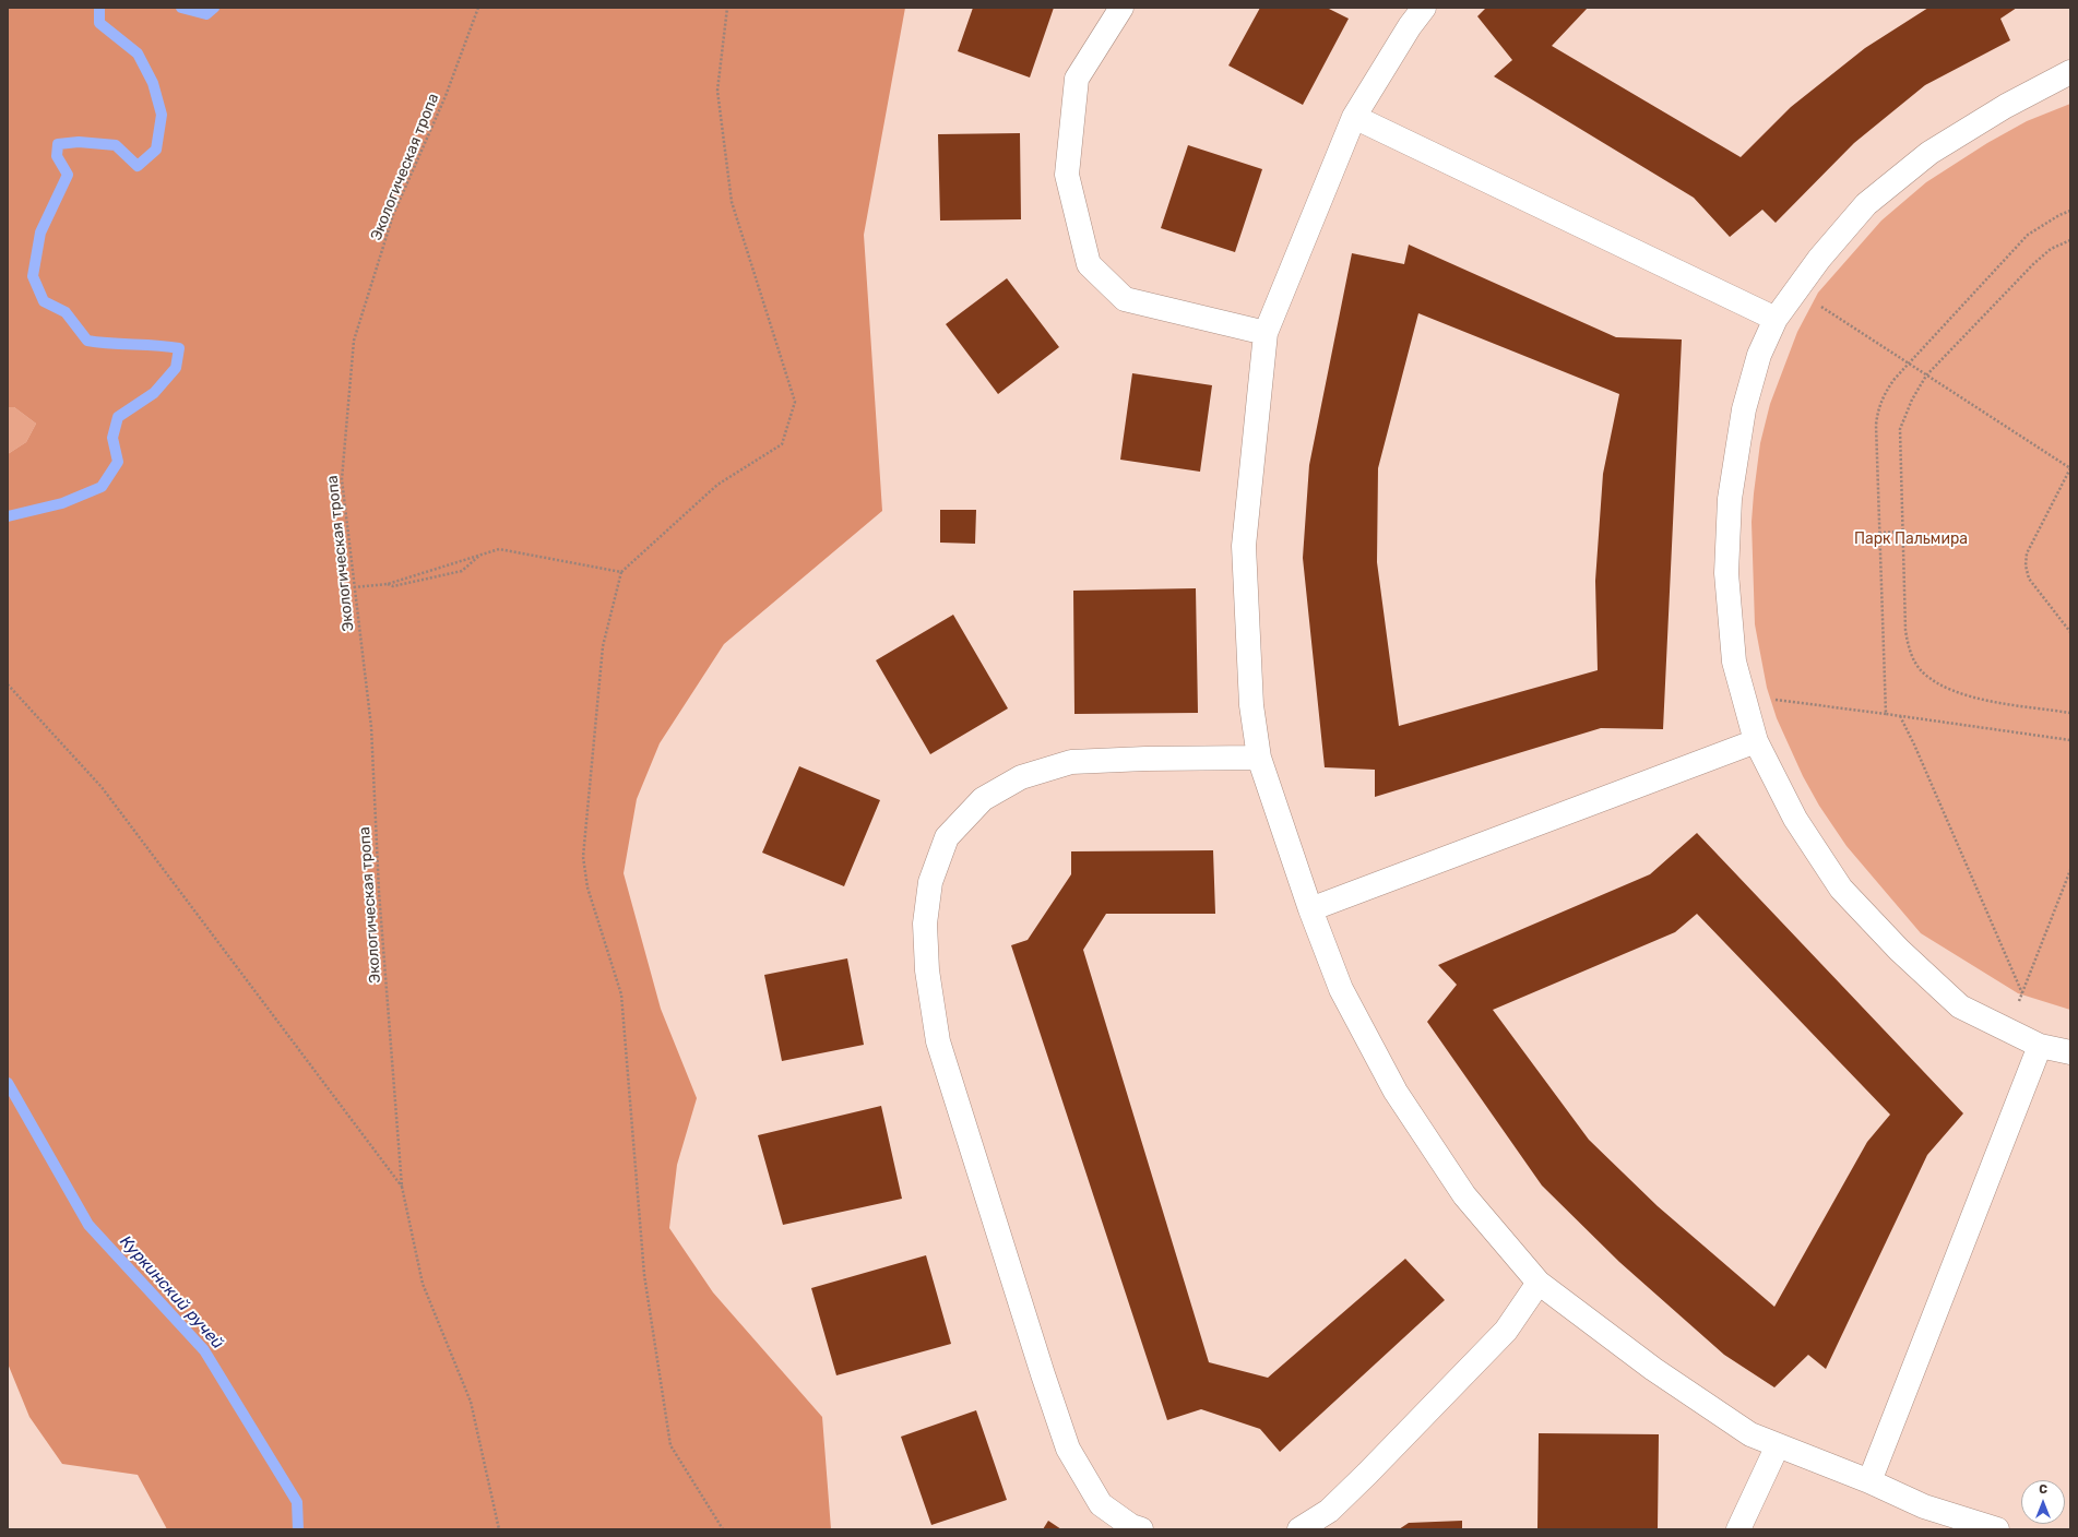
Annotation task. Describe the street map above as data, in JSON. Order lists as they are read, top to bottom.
{
  "streets": {
    "path": ["Экологическая тропа"]
  },
  "water": ["Куркинский ручей"],
  "parks": ["Парк Пальмира"],
  "north": "top"
}
